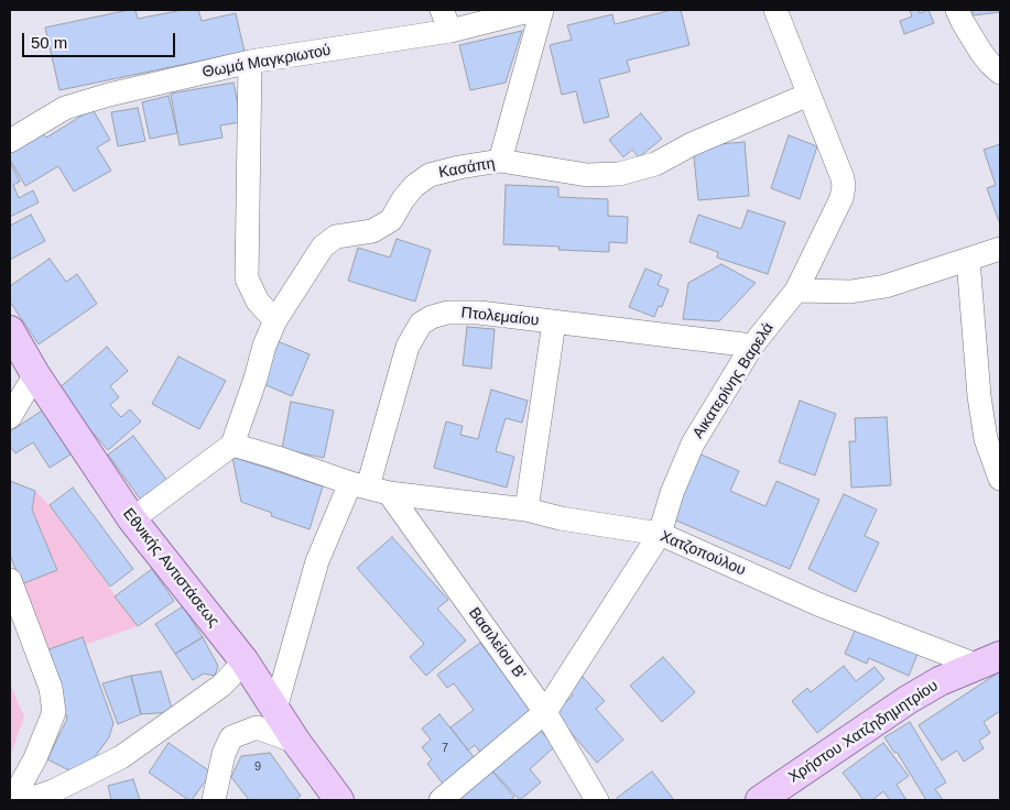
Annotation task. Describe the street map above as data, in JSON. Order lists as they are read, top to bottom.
{
  "streets": {
    "main road": ["Εθνικής Αντιστάσεως", "Χρήστου Χατζηδημητρίου"],
    "street": [
      "Θωμά Μαγκριωτού",
      "Κασάπη",
      "Πτολεμαίου",
      "Αικατερίνης Βαρελά",
      "Χατζοπούλου",
      "Βασιλείου Β'"
    ]
  },
  "crossings": [
    ["Κασάπη", "Αικατερίνης Βαρελά"],
    ["Πτολεμαίου", "Αικατερίνης Βαρελά"],
    ["Πτολεμαίου", "Χατζοπούλου"],
    ["Πτολεμαίου", "Εθνικής Αντιστάσεως"],
    ["Πτολεμαίου", "Βασιλείου Β'"],
    ["Αικατερίνης Βαρελά", "Χατζοπούλου"],
    ["Αικατερίνης Βαρελά", "Βασιλείου Β'"],
    ["Χατζοπούλου", "Βασιλείου Β'"],
    ["Χατζοπούλου", "Χρήστου Χατζηδημητρίου"]
  ],
  "house_numbers": ["7", "9"],
  "scale_bar": "50 m"
}
